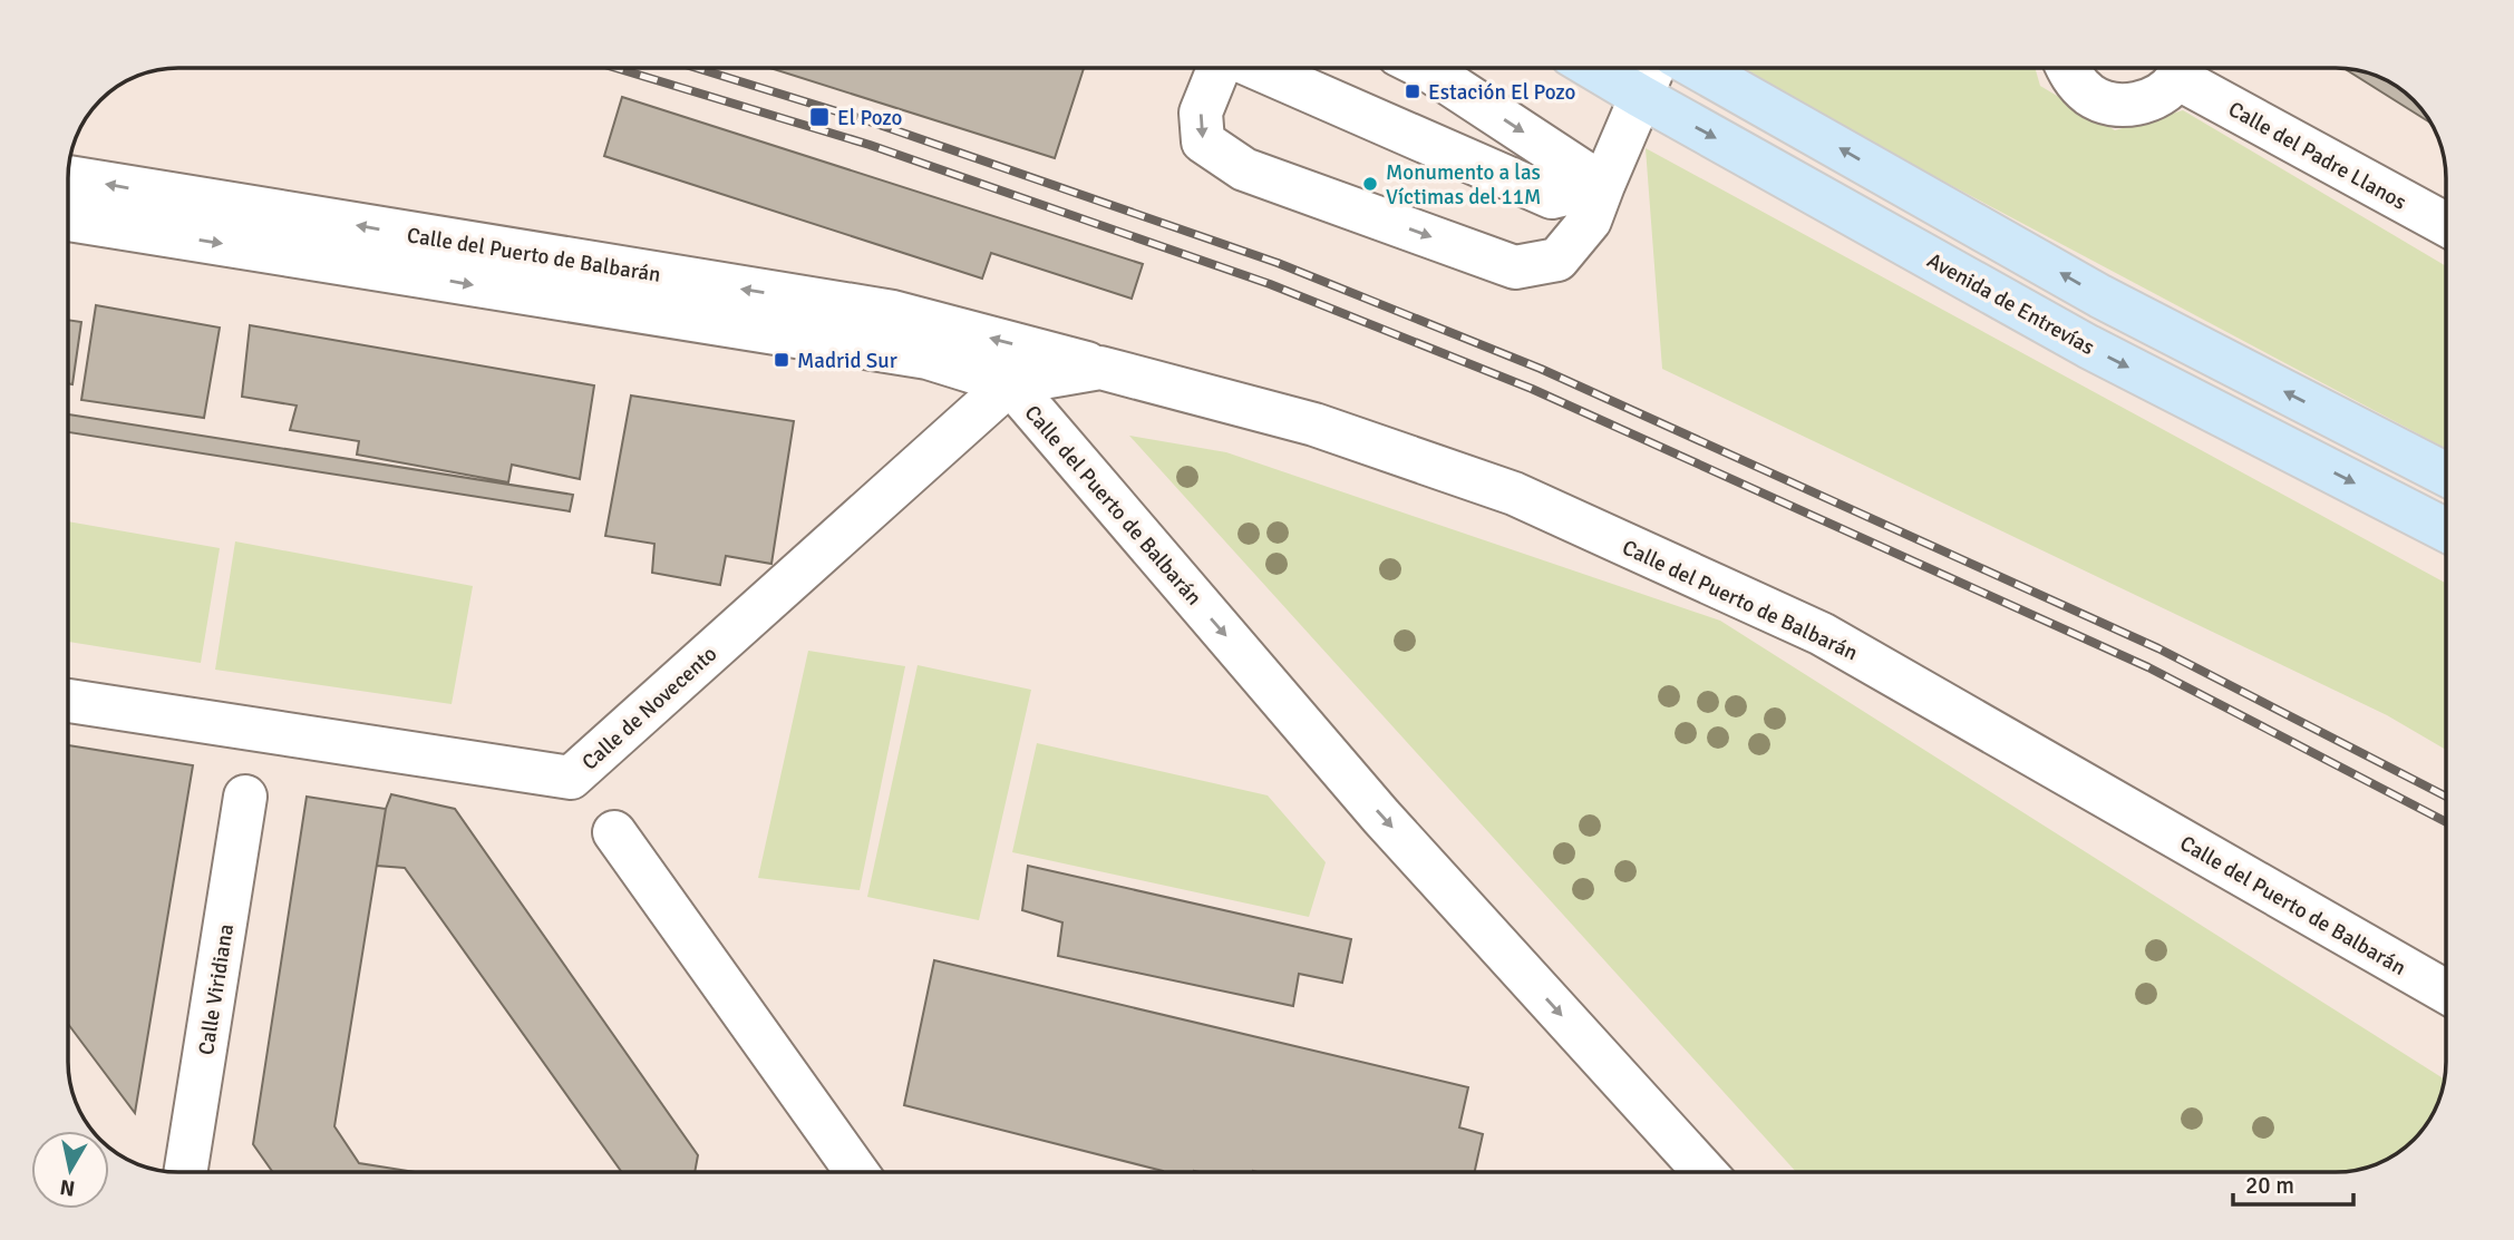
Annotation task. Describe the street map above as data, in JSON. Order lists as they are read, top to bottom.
{
  "streets": {
    "main road": ["Avenida de Entrevías"],
    "street": [
      "Calle del Padre Llanos",
      "Calle del Puerto de Balbarán",
      "Calle de Novecento",
      "Calle Viridiana"
    ]
  },
  "crossings": [
    ["Calle del Puerto de Balbarán", "Calle de Novecento"]
  ],
  "places": {
    "transit": ["Estación El Pozo", "El Pozo", "Madrid Sur"],
    "other": ["Monumento a las Víctimas del 11M"]
  },
  "scale_bar": "20 m",
  "north": "bottom"
}
